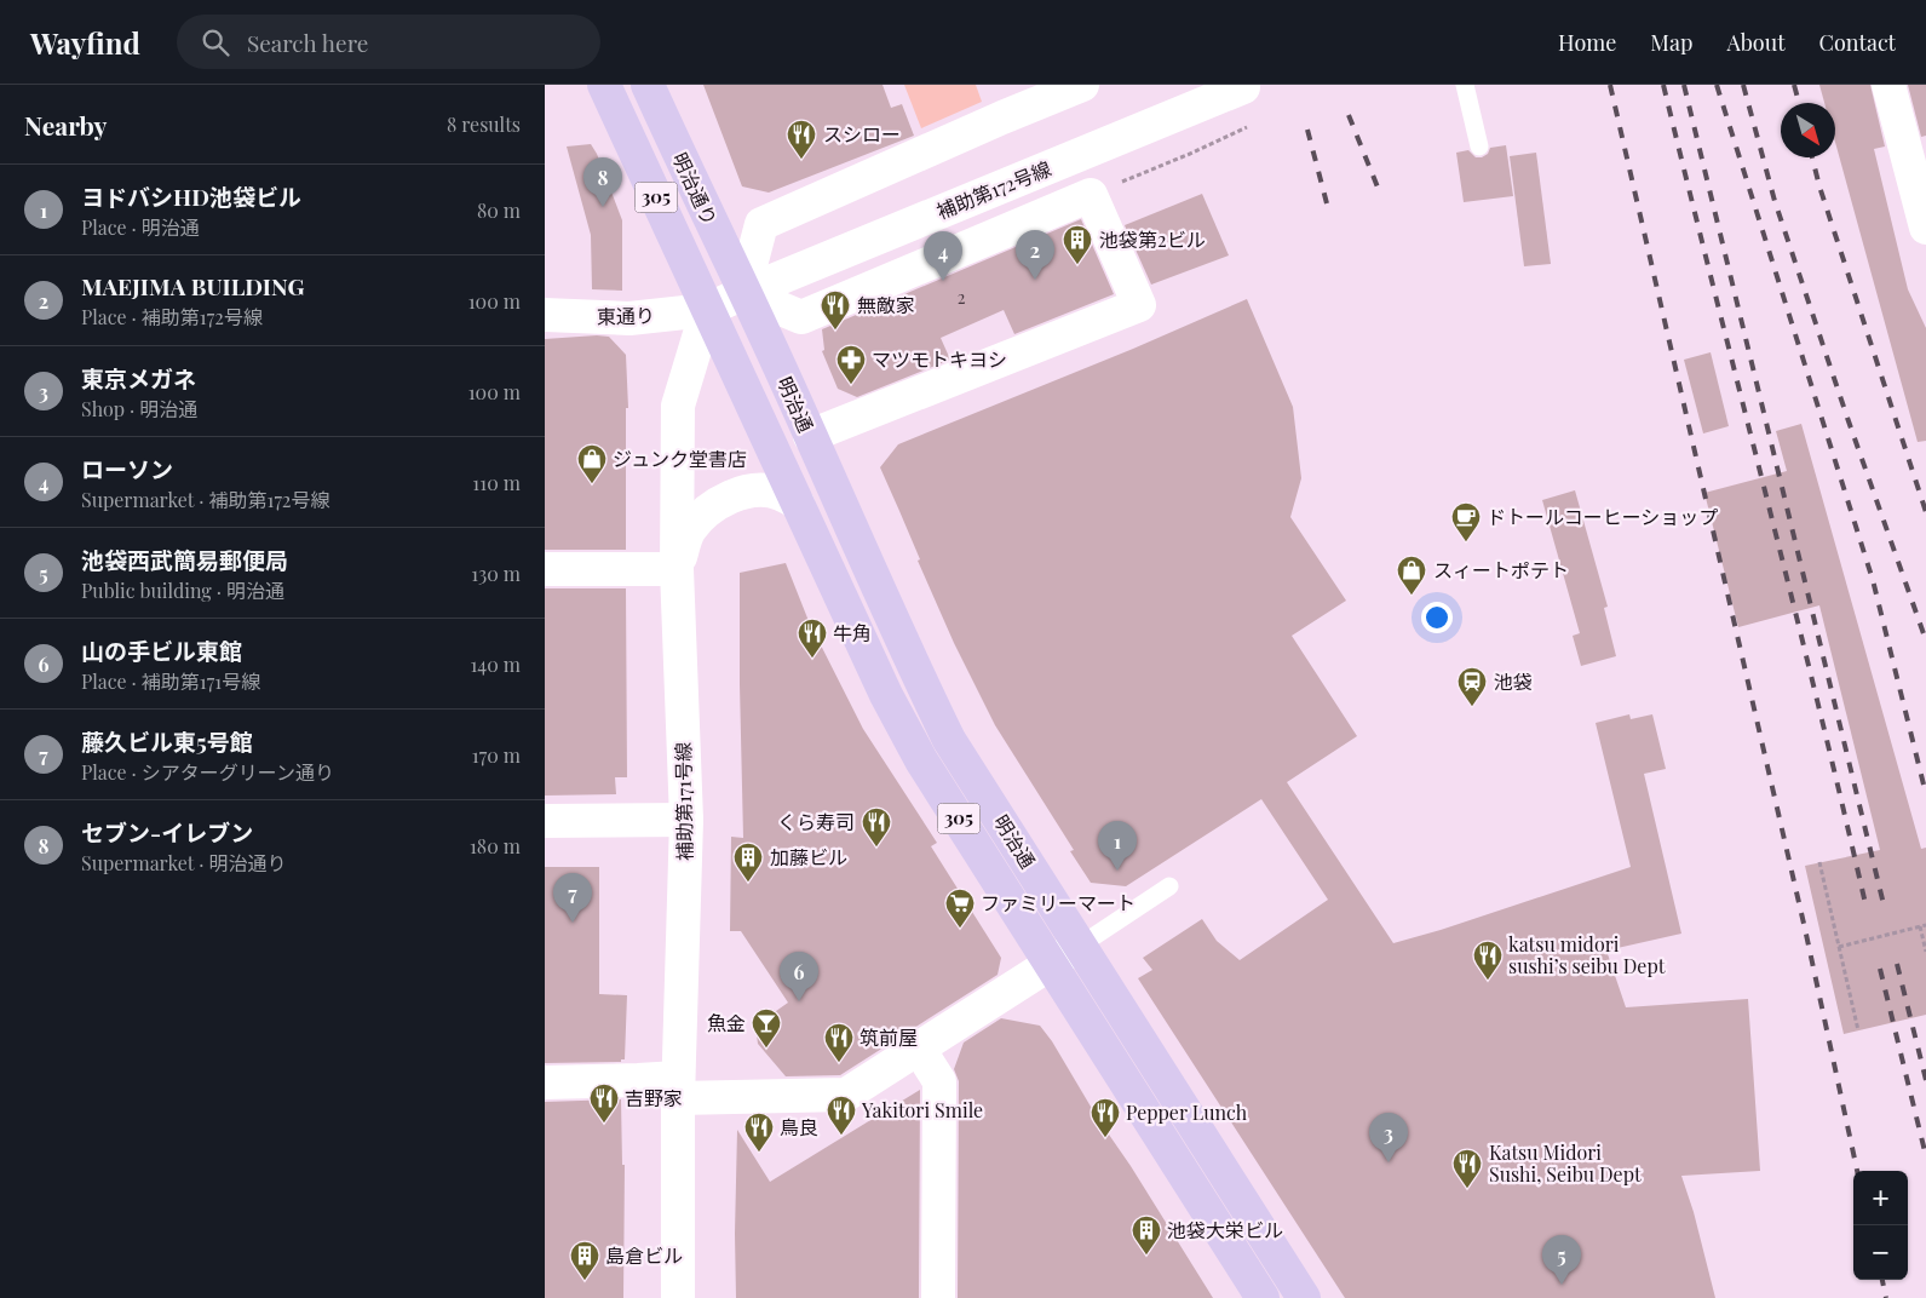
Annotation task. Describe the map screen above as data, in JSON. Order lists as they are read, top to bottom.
{
  "streets": {
    "main road": ["明治通り", "305", "明治通"],
    "street": ["補助第172号線", "東通り", "補助第171号線"]
  },
  "crossings": [
    ["明治通り", "補助第172号線"],
    ["明治通り", "東通り"],
    ["明治通り", "明治通"],
    ["明治通り", "補助第171号線"],
    ["補助第172号線", "東通り"],
    ["補助第172号線", "明治通"],
    ["補助第172号線", "補助第171号線"],
    ["東通り", "明治通"],
    ["東通り", "補助第171号線"],
    ["明治通", "補助第171号線"]
  ],
  "places": {
    "restaurant": [
      "スシロー",
      "無敵家",
      "牛角",
      "くら寿司",
      "katsu midori sushi’s seibu Dept",
      "筑前屋",
      "吉野家",
      "Yakitori Smile",
      "Pepper Lunch",
      "鳥良",
      "Katsu Midori Sushi, Seibu Dept"
    ],
    "building": [
      "池袋第2ビル",
      "加藤ビル",
      "池袋大栄ビル",
      "島倉ビル"
    ],
    "pharmacy": ["マツモトキヨシ"],
    "shop": ["ジュンク堂書店", "スィートポテト"],
    "cafe": ["ドトールコーヒーショップ"],
    "station": ["池袋"],
    "supermarket": ["ファミリーマート"],
    "bar": ["魚金"]
  },
  "house_numbers": ["2"],
  "north": "bottom right",
  "page": {
    "header": "Wayfind",
    "search": "Search here",
    "nav": [
      "Home",
      "Map",
      "About",
      "Contact"
    ],
    "heading": ["Nearby", "8 results"],
    "pins": [
      "8",
      "2",
      "4",
      "1",
      "7",
      "6",
      "3",
      "5"
    ],
    "list": [
      {
        "mark": "1",
        "name": "ヨドバシHD池袋ビル",
        "note": "Place · 明治通",
        "value": "80 m"
      },
      {
        "mark": "2",
        "name": "MAEJIMA BUILDING",
        "note": "Place · 補助第172号線",
        "value": "100 m"
      },
      {
        "mark": "3",
        "name": "東京メガネ",
        "note": "Shop · 明治通",
        "value": "100 m"
      },
      {
        "mark": "4",
        "name": "ローソン",
        "note": "Supermarket · 補助第172号線",
        "value": "110 m"
      },
      {
        "mark": "5",
        "name": "池袋西武簡易郵便局",
        "note": "Public building · 明治通",
        "value": "130 m"
      },
      {
        "mark": "6",
        "name": "山の手ビル東館",
        "note": "Place · 補助第171号線",
        "value": "140 m"
      },
      {
        "mark": "7",
        "name": "藤久ビル東5号館",
        "note": "Place · シアターグリーン通り",
        "value": "170 m"
      },
      {
        "mark": "8",
        "name": "セブン-イレブン",
        "note": "Supermarket · 明治通り",
        "value": "180 m"
      }
    ],
    "map_buttons": ["+", "−"]
  }
}
